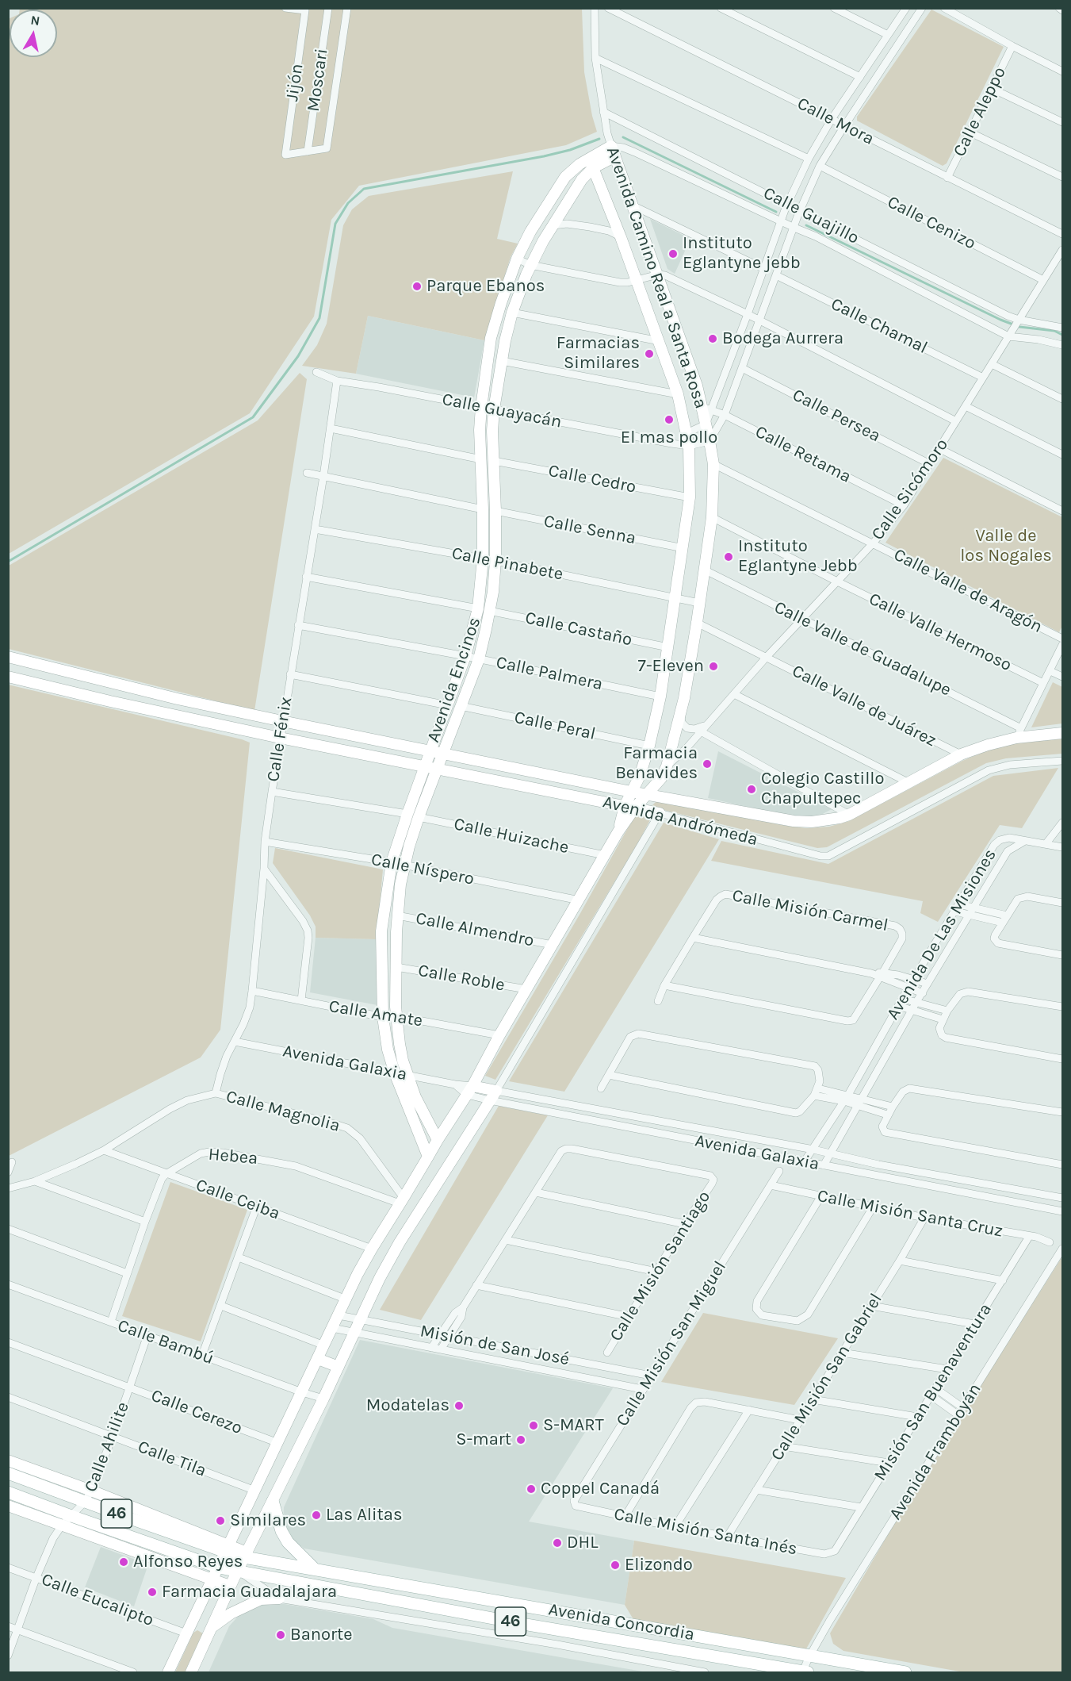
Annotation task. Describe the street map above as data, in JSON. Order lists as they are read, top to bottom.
{
  "streets": {
    "main road": ["46", "Avenida Concordia"],
    "street": [
      "Moscari",
      "Jijón",
      "Calle Aleppo",
      "Calle Mora",
      "Calle Guajillo",
      "Calle Cenizo",
      "Avenida Camino Real a Santa Rosa",
      "Calle Chamal",
      "Calle Guayacán",
      "Calle Persea",
      "Calle Retama",
      "Calle Cedro",
      "Calle Sicómoro",
      "Calle Senna",
      "Calle Pinabete",
      "Calle Valle de Aragón",
      "Calle Castaño",
      "Calle Valle Hermoso",
      "Calle Valle de Guadalupe",
      "Calle Palmera",
      "Avenida Encinos",
      "Calle Valle de Juárez",
      "Calle Peral",
      "Calle Fénix",
      "Avenida Andrómeda",
      "Calle Huizache",
      "Calle Níspero",
      "Calle Misión Carmel",
      "Calle Almendro",
      "Avenida De Las Misiones",
      "Calle Roble",
      "Calle Amate",
      "Avenida Galaxia",
      "Calle Magnolia",
      "Hebea",
      "Calle Ceiba",
      "Calle Misión Santa Cruz",
      "Calle Misión Santiago",
      "Calle Bambú",
      "Calle Misión San Miguel",
      "Misión de San José",
      "Calle Misión San Gabriel",
      "Misión San Buenaventura",
      "Calle Cerezo",
      "Calle Ahilite",
      "Avenida Framboyán",
      "Calle Tila",
      "Calle Misión Santa Inés",
      "Calle Eucalipto"
    ]
  },
  "crossings": [
    ["Moscari", "Jijón"],
    ["Calle Aleppo", "Calle Mora"],
    ["Calle Guajillo", "Avenida Camino Real a Santa Rosa"],
    ["Calle Guajillo", "Calle Sicómoro"],
    ["Calle Guajillo", "Avenida Encinos"],
    ["Calle Cenizo", "Calle Sicómoro"],
    ["Avenida Camino Real a Santa Rosa", "Calle Guayacán"],
    ["Avenida Camino Real a Santa Rosa", "Calle Retama"],
    ["Avenida Camino Real a Santa Rosa", "Calle Cedro"],
    ["Avenida Camino Real a Santa Rosa", "Calle Sicómoro"],
    ["Avenida Camino Real a Santa Rosa", "Calle Senna"],
    ["Avenida Camino Real a Santa Rosa", "Calle Pinabete"],
    ["Avenida Camino Real a Santa Rosa", "Calle Castaño"],
    ["Avenida Camino Real a Santa Rosa", "Calle Valle de Guadalupe"],
    ["Avenida Camino Real a Santa Rosa", "Calle Palmera"],
    ["Avenida Camino Real a Santa Rosa", "Avenida Encinos"],
    ["Avenida Camino Real a Santa Rosa", "Calle Valle de Juárez"],
    ["Avenida Camino Real a Santa Rosa", "Calle Peral"],
    ["Avenida Camino Real a Santa Rosa", "Avenida Andrómeda"],
    ["Calle Chamal", "Calle Sicómoro"],
    ["Calle Guayacán", "Avenida Encinos"],
    ["Calle Guayacán", "Calle Fénix"],
    ["Calle Persea", "Calle Sicómoro"],
    ["Calle Retama", "Calle Sicómoro"],
    ["Calle Cedro", "Avenida Encinos"],
    ["Calle Sicómoro", "Calle Valle de Aragón"],
    ["Calle Sicómoro", "Calle Valle Hermoso"],
    ["Calle Sicómoro", "Calle Valle de Guadalupe"],
    ["Calle Sicómoro", "Calle Valle de Juárez"],
    ["Calle Senna", "Avenida Encinos"],
    ["Calle Pinabete", "Avenida Encinos"],
    ["Calle Pinabete", "Calle Fénix"],
    ["Calle Castaño", "Avenida Encinos"],
    ["Calle Valle de Guadalupe", "Avenida Andrómeda"],
    ["Calle Palmera", "Avenida Encinos"],
    ["Calle Palmera", "Calle Fénix"],
    ["Avenida Encinos", "Calle Peral"],
    ["Avenida Encinos", "Avenida Andrómeda"],
    ["Avenida Encinos", "Calle Huizache"],
    ["Avenida Encinos", "Calle Níspero"],
    ["Avenida Encinos", "Calle Almendro"],
    ["Avenida Encinos", "Calle Roble"],
    ["Avenida Encinos", "Calle Amate"],
    ["Avenida Encinos", "Avenida Galaxia"],
    ["Calle Valle de Juárez", "Avenida Andrómeda"],
    ["Calle Fénix", "Avenida Andrómeda"],
    ["Calle Fénix", "Calle Níspero"],
    ["Calle Fénix", "Calle Amate"],
    ["Calle Fénix", "Avenida Galaxia"],
    ["Calle Fénix", "Calle Magnolia"],
    ["Avenida De Las Misiones", "Avenida Galaxia"],
    ["Calle Magnolia", "Hebea"],
    ["Calle Magnolia", "Calle Ceiba"],
    ["Hebea", "Calle Ceiba"],
    ["Calle Misión Santa Cruz", "Calle Misión San Miguel"],
    ["Calle Misión Santa Cruz", "Calle Misión San Gabriel"],
    ["Calle Misión Santa Cruz", "Misión San Buenaventura"],
    ["Calle Bambú", "Calle Ahilite"],
    ["Calle Misión San Miguel", "Misión de San José"],
    ["Calle Misión San Miguel", "Calle Misión Santa Inés"],
    ["Calle Misión San Gabriel", "Calle Misión Santa Inés"],
    ["Misión San Buenaventura", "Calle Misión Santa Inés"],
    ["Calle Cerezo", "Calle Ahilite"],
    ["Calle Ahilite", "Calle Tila"],
    ["Calle Ahilite", "46"],
    ["Calle Ahilite", "Calle Eucalipto"],
    ["Avenida Framboyán", "Avenida Concordia"],
    ["46", "Avenida Concordia"]
  ],
  "parks": ["Valle de los Nogales"],
  "places": [
    "Instituto Eglantyne jebb",
    "Parque Ebanos",
    "Bodega Aurrera",
    "Farmacias Similares",
    "El mas pollo",
    "Instituto Eglantyne Jebb",
    "7-Eleven",
    "Farmacia Benavides",
    "Colegio Castillo Chapultepec",
    "Modatelas",
    "S-MART",
    "S-mart",
    "Coppel Canadá",
    "Las Alitas",
    "Similares",
    "DHL",
    "Alfonso Reyes",
    "Elizondo",
    "Farmacia Guadalajara",
    "Banorte"
  ],
  "north": "top"
}
